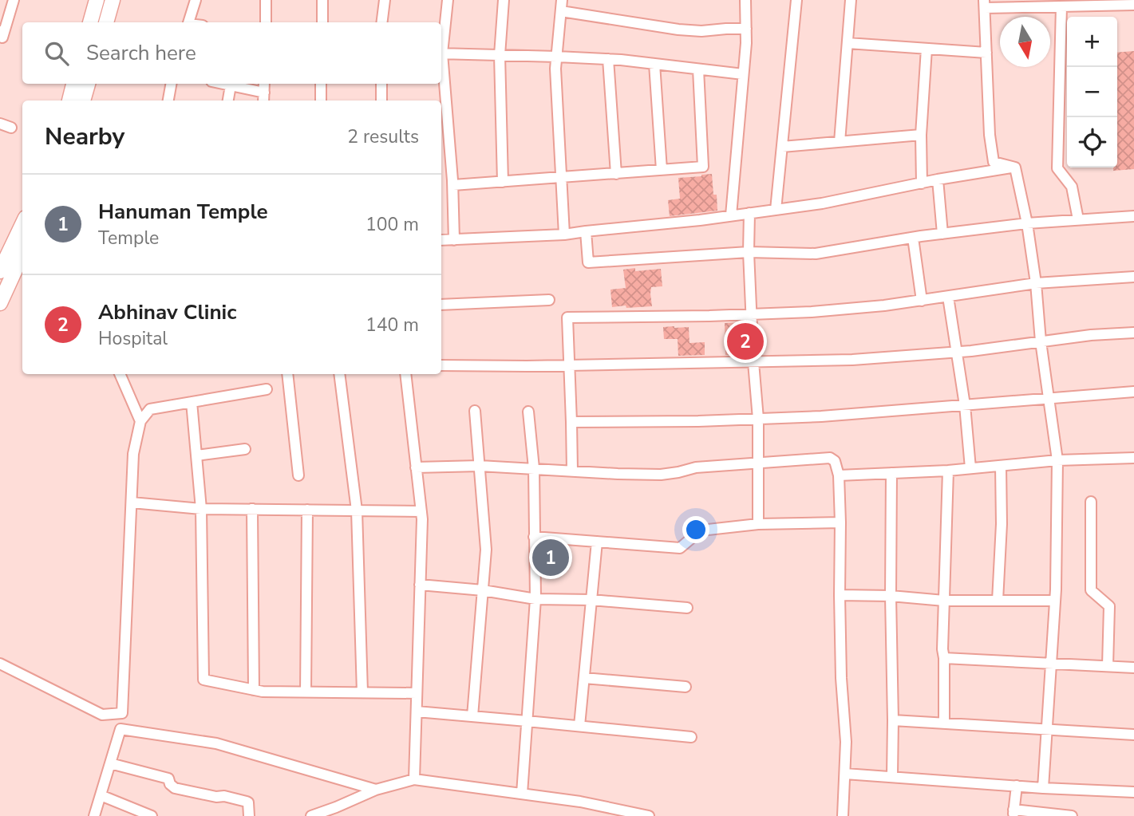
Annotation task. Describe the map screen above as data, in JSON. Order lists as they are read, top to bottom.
{
  "north": "bottom",
  "page": {
    "map_buttons": ["+", "−"],
    "search": "Search here",
    "heading": ["Nearby", "2 results"],
    "list": [
      {
        "mark": "1",
        "name": "Hanuman Temple",
        "note": "Temple",
        "value": "100 m"
      },
      {
        "mark": "2",
        "name": "Abhinav Clinic",
        "note": "Hospital",
        "value": "140 m"
      }
    ],
    "pins": ["2", "1"]
  }
}
